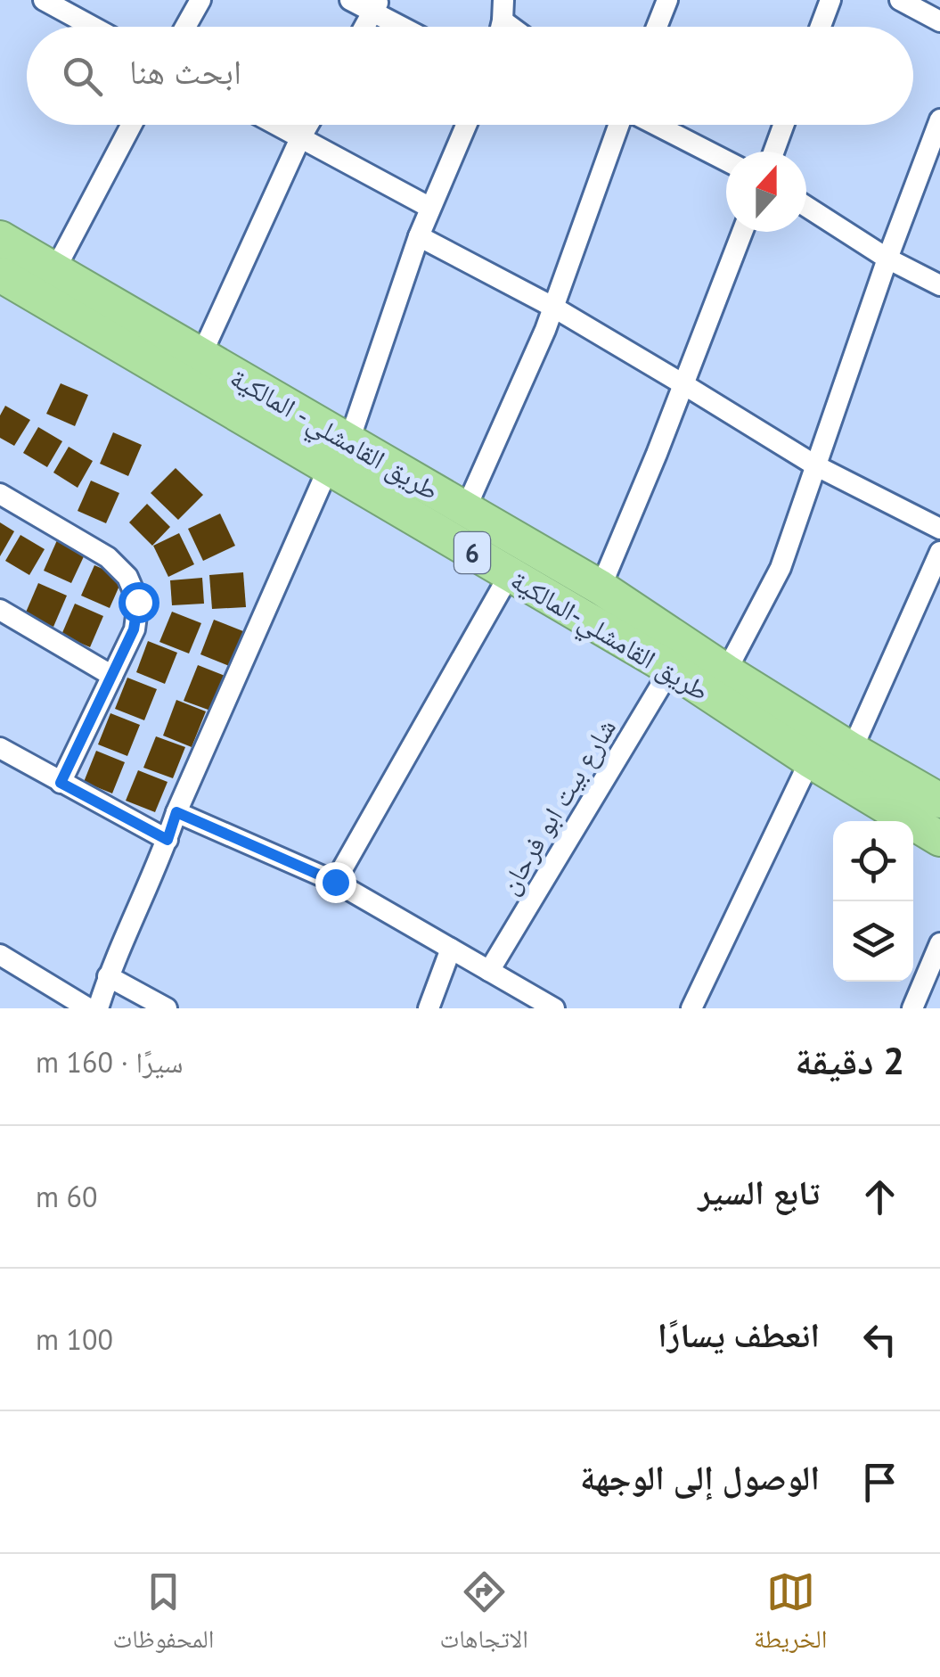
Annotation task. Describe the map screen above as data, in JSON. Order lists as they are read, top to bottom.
{
  "streets": {
    "highway": ["طريق القامشلي - المالكية", "6", "طريق القامشلي-المالكية"],
    "street": ["شارع بيت ابو فرحان"]
  },
  "crossings": [
    ["طريق القامشلي-المالكية", "شارع بيت ابو فرحان"]
  ],
  "north": "top",
  "page": {
    "search": "ابحث هنا",
    "heading": ["2 دقيقة", "سيرًا · 160 m"],
    "list": [
      ["تابع السير", "60 m"],
      ["انعطف يسارًا", "100 m"],
      "الوصول إلى الوجهة"
    ],
    "nav": ["الخريطة", "الاتجاهات", "المحفوظات"]
  }
}
